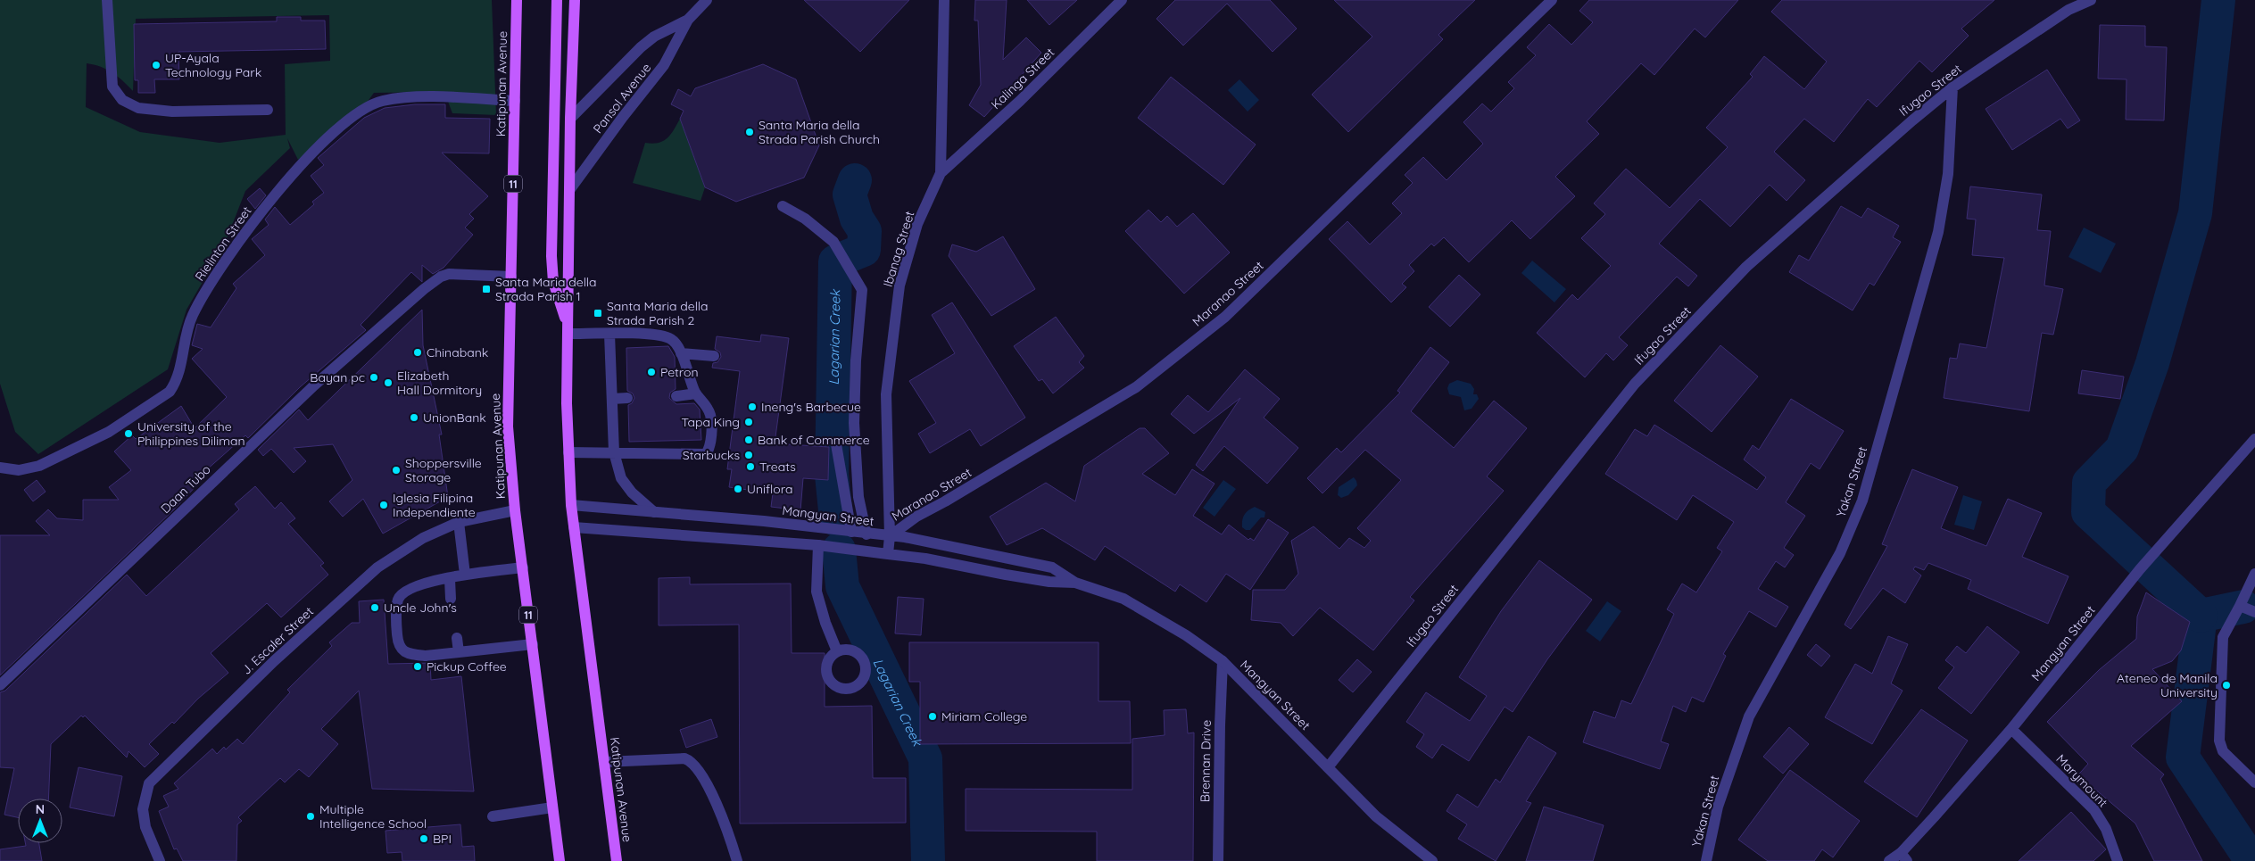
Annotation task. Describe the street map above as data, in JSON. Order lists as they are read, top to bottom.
{
  "streets": {
    "main road": ["Katipunan Avenue", "11"],
    "street": [
      "Kalinga Street",
      "Ifugao Street",
      "Pansol Avenue",
      "Rielinton Street",
      "Ibanag Street",
      "Maranao Street",
      "Yakan Street",
      "Daan Tubo",
      "Mangyan Street",
      "J. Escaler Street",
      "Brennan Drive",
      "Marymount"
    ]
  },
  "crossings": [
    ["Kalinga Street", "Ibanag Street"],
    ["Katipunan Avenue", "Pansol Avenue"],
    ["Katipunan Avenue", "Rielinton Street"],
    ["Katipunan Avenue", "Daan Tubo"],
    ["Katipunan Avenue", "Mangyan Street"],
    ["Katipunan Avenue", "J. Escaler Street"],
    ["Ifugao Street", "Yakan Street"],
    ["Ifugao Street", "Mangyan Street"],
    ["Ibanag Street", "Maranao Street"],
    ["Ibanag Street", "Mangyan Street"],
    ["Maranao Street", "Mangyan Street"],
    ["Mangyan Street", "Brennan Drive"],
    ["Mangyan Street", "Marymount"]
  ],
  "water": ["Lagarian Creek"],
  "places": {
    "other": [
      "UP-Ayala Technology Park",
      "Santa Maria della Strada Parish Church",
      "Chinabank",
      "Petron",
      "Bayan pc",
      "Elizabeth Hall Dormitory",
      "Ineng's Barbecue",
      "UnionBank",
      "Tapa King",
      "University of the Philippines Diliman",
      "Bank of Commerce",
      "Starbucks",
      "Treats",
      "Shoppersville Storage",
      "Uniflora",
      "Iglesia Filipina Independiente",
      "Uncle John's",
      "Pickup Coffee",
      "Ateneo de Manila University",
      "Miriam College",
      "Multiple Intelligence School",
      "BPI"
    ],
    "transit": ["Santa Maria della Strada Parish 1", "Santa Maria della Strada Parish 2"]
  },
  "north": "top"
}
